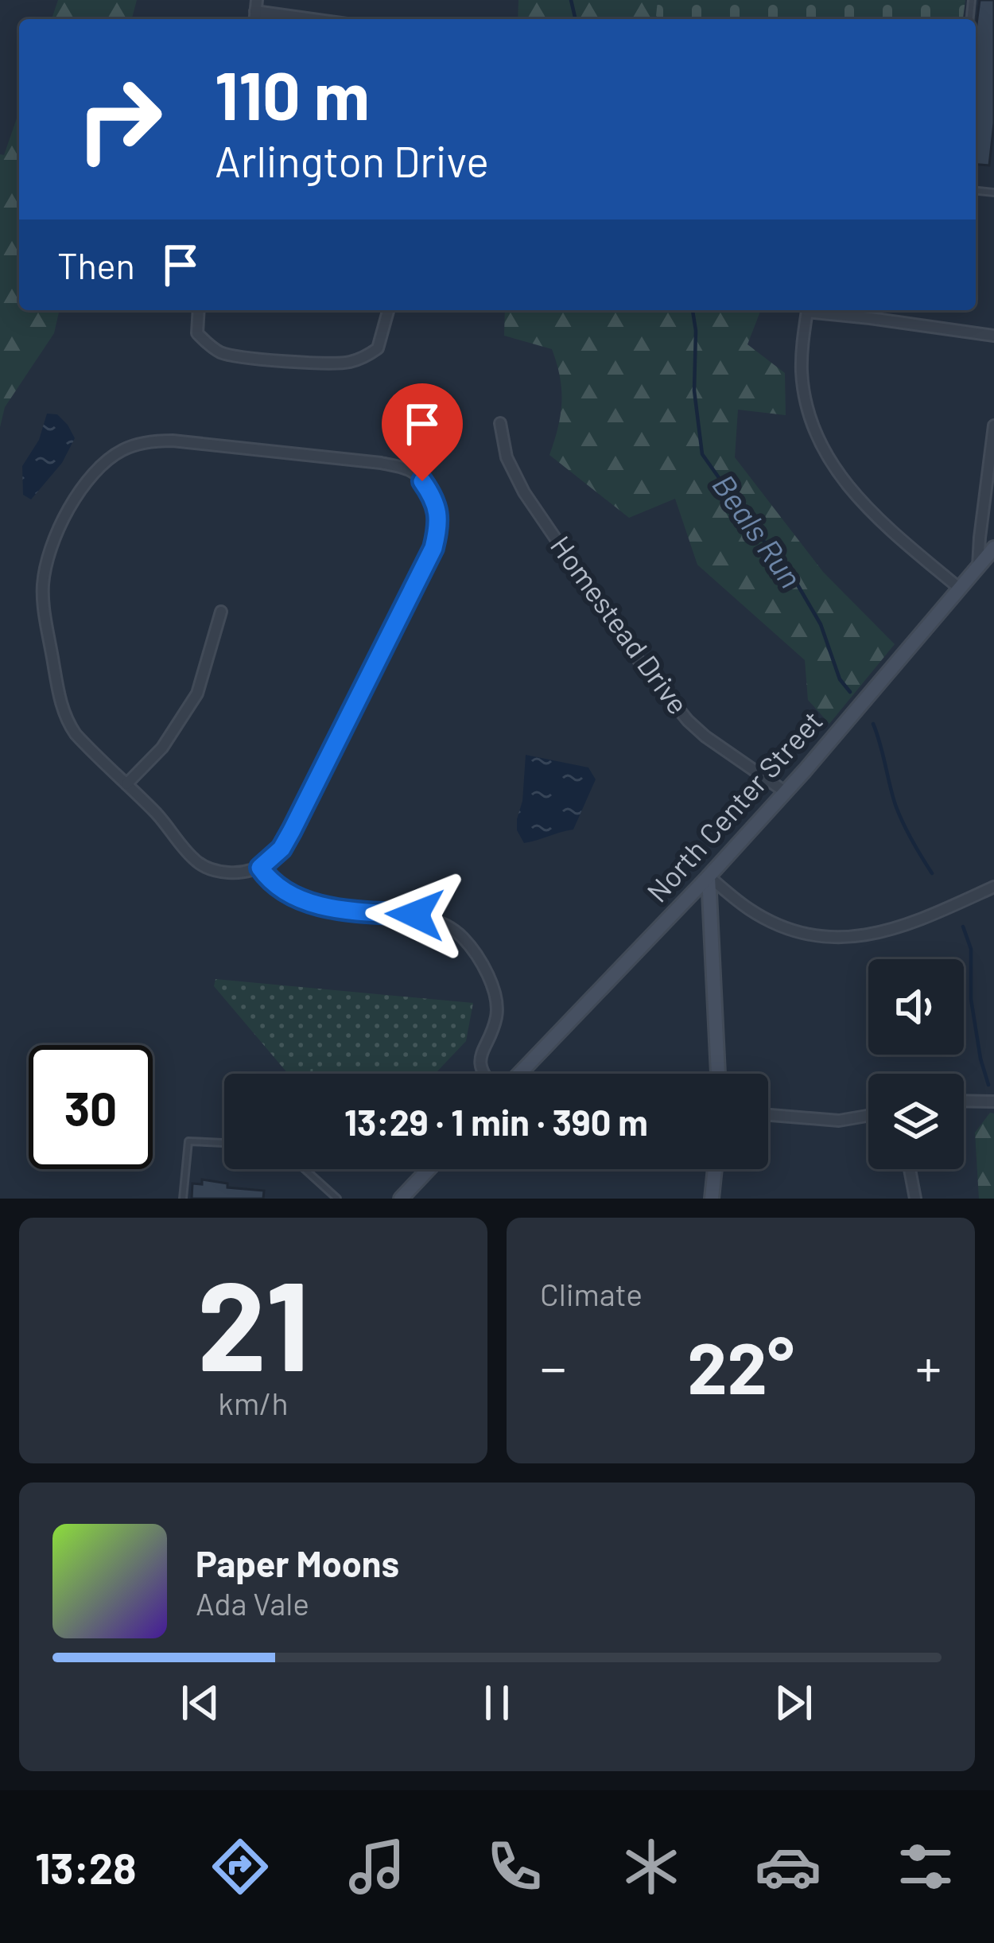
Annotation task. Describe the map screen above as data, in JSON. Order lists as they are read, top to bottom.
{
  "streets": {
    "main road": ["North Center Street"],
    "street": ["Homestead Drive"]
  },
  "crossings": [
    ["Homestead Drive", "North Center Street"]
  ],
  "water": ["Beals Run"],
  "page": {
    "turn": ["110 m", "Arlington Drive"],
    "then": "Then",
    "limit": "30",
    "trip": "13:29 · 1 min · 390 m",
    "tile": [
      ["21", "km/h"],
      "Climate"
    ],
    "heat": ["−", "22°", "+"],
    "song": ["Paper Moons", "Ada Vale"],
    "tabs": "13:28"
  }
}
